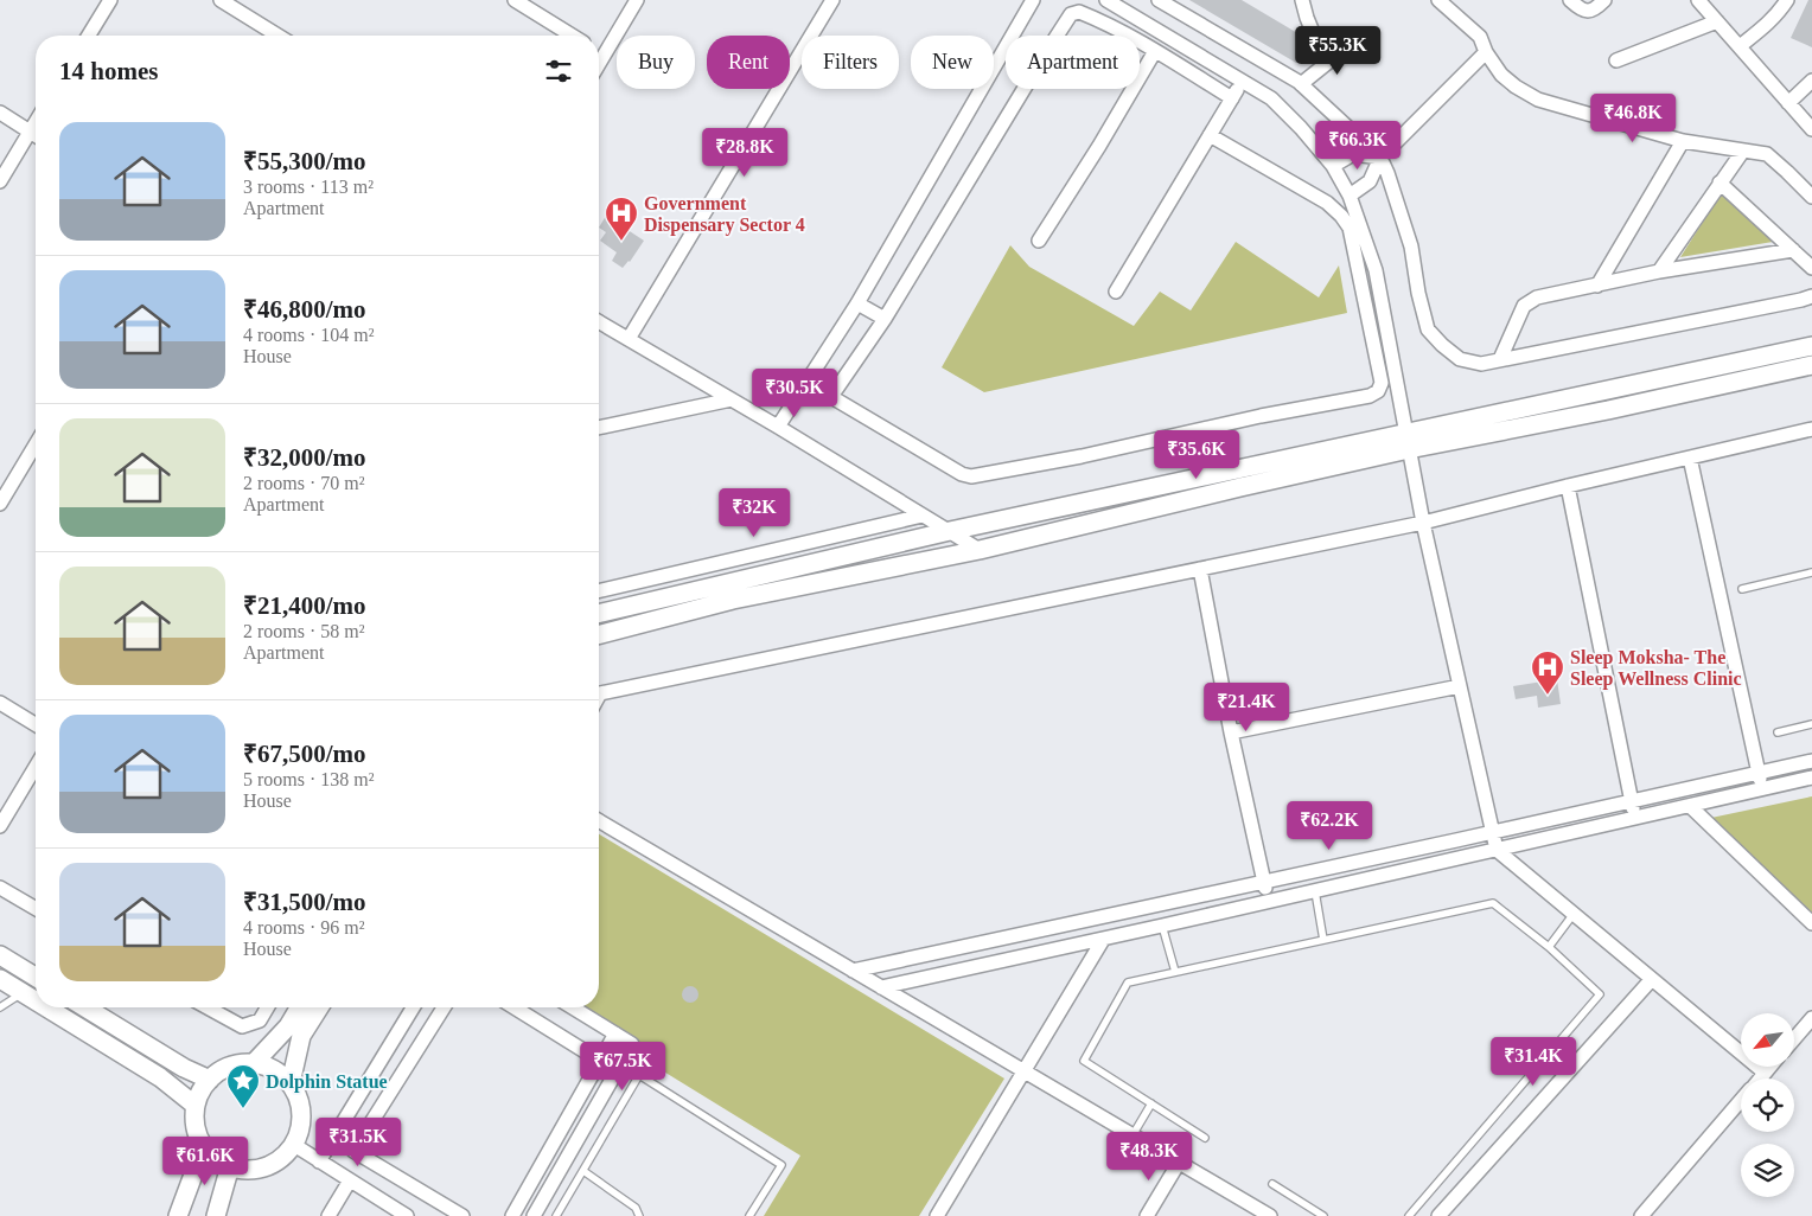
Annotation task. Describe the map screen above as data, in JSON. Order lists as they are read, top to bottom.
{
  "places": {
    "hospital": ["Government Dispensary Sector 4", "Sleep Moksha- The Sleep Wellness Clinic"],
    "place": ["Dolphin Statue"]
  },
  "north": "bottom left",
  "page": {
    "price": [
      "₹55.3K",
      "₹46.8K",
      "₹66.3K",
      "₹28.8K",
      "₹30.5K",
      "₹35.6K",
      "₹32K",
      "₹21.4K",
      "₹62.2K",
      "₹31.4K",
      "₹67.5K",
      "₹31.5K",
      "₹48.3K",
      "₹61.6K"
    ],
    "chip": [
      "Buy",
      "Rent",
      "Filters",
      "New",
      "Apartment"
    ],
    "heading": "14 homes",
    "list": [
      {
        "name": "₹55,300/mo",
        "note": "3 rooms · 113 m² · Apartment"
      },
      {
        "name": "₹46,800/mo",
        "note": "4 rooms · 104 m² · House"
      },
      {
        "name": "₹32,000/mo",
        "note": "2 rooms · 70 m² · Apartment"
      },
      {
        "name": "₹21,400/mo",
        "note": "2 rooms · 58 m² · Apartment"
      },
      {
        "name": "₹67,500/mo",
        "note": "5 rooms · 138 m² · House"
      },
      {
        "name": "₹31,500/mo",
        "note": "4 rooms · 96 m² · House"
      }
    ]
  }
}
